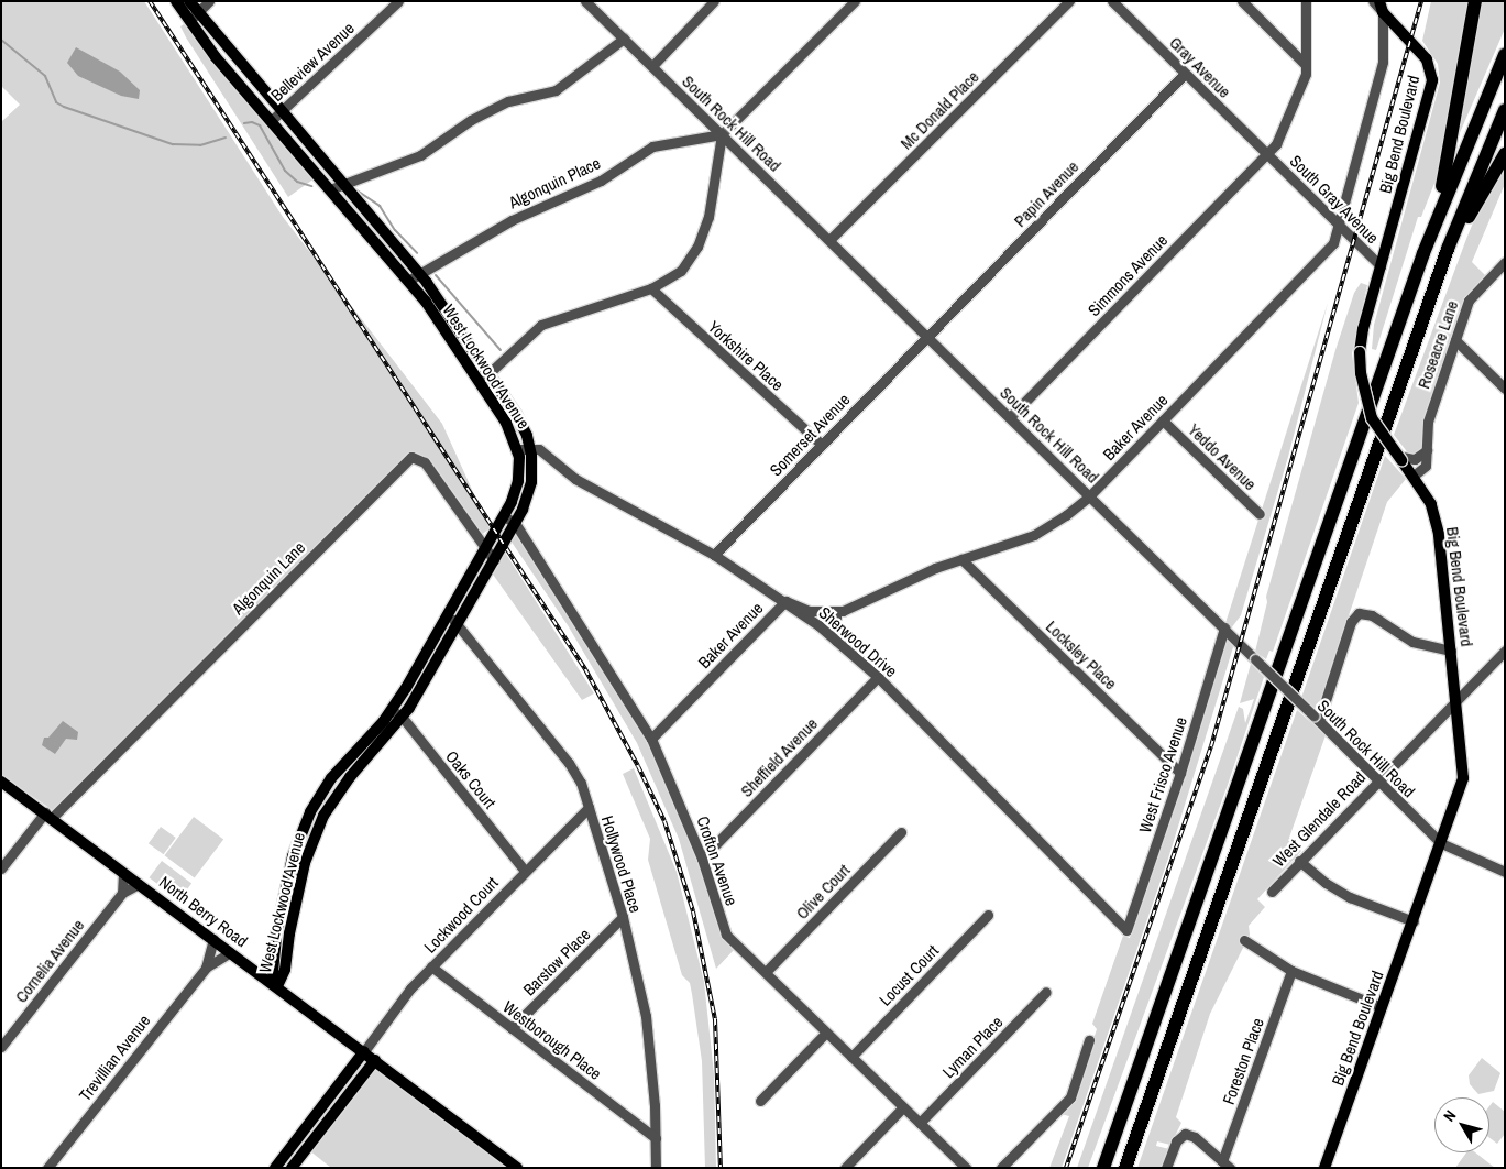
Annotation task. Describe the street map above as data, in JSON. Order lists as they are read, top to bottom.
{
  "streets": {
    "main road": ["Big Bend Boulevard", "West Lockwood Avenue", "North Berry Road"],
    "street": [
      "Belleview Avenue",
      "Gray Avenue",
      "Mc Donald Place",
      "South Rock Hill Road",
      "Algonquin Place",
      "Papin Avenue",
      "South Gray Avenue",
      "Simmons Avenue",
      "Roseacre Lane",
      "Yorkshire Place",
      "Baker Avenue",
      "Somerset Avenue",
      "Yeddo Avenue",
      "Algonquin Lane",
      "Sherwood Drive",
      "Locksley Place",
      "Sheffield Avenue",
      "West Frisco Avenue",
      "Oaks Court",
      "West Glendale Road",
      "Crofton Avenue",
      "Hollywood Place",
      "Olive Court",
      "Lockwood Court",
      "Cornelia Avenue",
      "Barstow Place",
      "Locust Court",
      "Westborough Place",
      "Lyman Place",
      "Trevillian Avenue",
      "Foreston Place"
    ]
  },
  "crossings": [
    ["Belleview Avenue", "West Lockwood Avenue"],
    ["Gray Avenue", "Papin Avenue"],
    ["Gray Avenue", "South Gray Avenue"],
    ["Gray Avenue", "Simmons Avenue"],
    ["Mc Donald Place", "South Rock Hill Road"],
    ["South Rock Hill Road", "Big Bend Boulevard"],
    ["South Rock Hill Road", "Algonquin Place"],
    ["South Rock Hill Road", "Papin Avenue"],
    ["South Rock Hill Road", "Simmons Avenue"],
    ["South Rock Hill Road", "Baker Avenue"],
    ["South Rock Hill Road", "Somerset Avenue"],
    ["South Rock Hill Road", "West Frisco Avenue"],
    ["South Rock Hill Road", "West Glendale Road"],
    ["Big Bend Boulevard", "South Gray Avenue"],
    ["Big Bend Boulevard", "Roseacre Lane"],
    ["Big Bend Boulevard", "Baker Avenue"],
    ["Big Bend Boulevard", "West Glendale Road"],
    ["Algonquin Place", "West Lockwood Avenue"],
    ["Papin Avenue", "Somerset Avenue"],
    ["South Gray Avenue", "Simmons Avenue"],
    ["South Gray Avenue", "Baker Avenue"],
    ["Yorkshire Place", "Somerset Avenue"],
    ["West Lockwood Avenue", "Algonquin Lane"],
    ["West Lockwood Avenue", "Sherwood Drive"],
    ["West Lockwood Avenue", "Oaks Court"],
    ["West Lockwood Avenue", "Crofton Avenue"],
    ["West Lockwood Avenue", "Hollywood Place"],
    ["West Lockwood Avenue", "North Berry Road"],
    ["Baker Avenue", "Yeddo Avenue"],
    ["Baker Avenue", "Sherwood Drive"],
    ["Baker Avenue", "Locksley Place"],
    ["Baker Avenue", "Crofton Avenue"],
    ["Somerset Avenue", "Sherwood Drive"],
    ["Algonquin Lane", "North Berry Road"],
    ["Sherwood Drive", "Sheffield Avenue"],
    ["Sherwood Drive", "West Frisco Avenue"],
    ["Locksley Place", "West Frisco Avenue"],
    ["Sheffield Avenue", "Crofton Avenue"],
    ["Oaks Court", "Lockwood Court"],
    ["Crofton Avenue", "Olive Court"],
    ["Crofton Avenue", "Locust Court"],
    ["Crofton Avenue", "Lyman Place"],
    ["Hollywood Place", "Lockwood Court"],
    ["Hollywood Place", "Barstow Place"],
    ["Hollywood Place", "Westborough Place"],
    ["North Berry Road", "Lockwood Court"],
    ["North Berry Road", "Cornelia Avenue"],
    ["North Berry Road", "Trevillian Avenue"],
    ["Lockwood Court", "Westborough Place"],
    ["Barstow Place", "Westborough Place"]
  ],
  "north": "top left"
}
